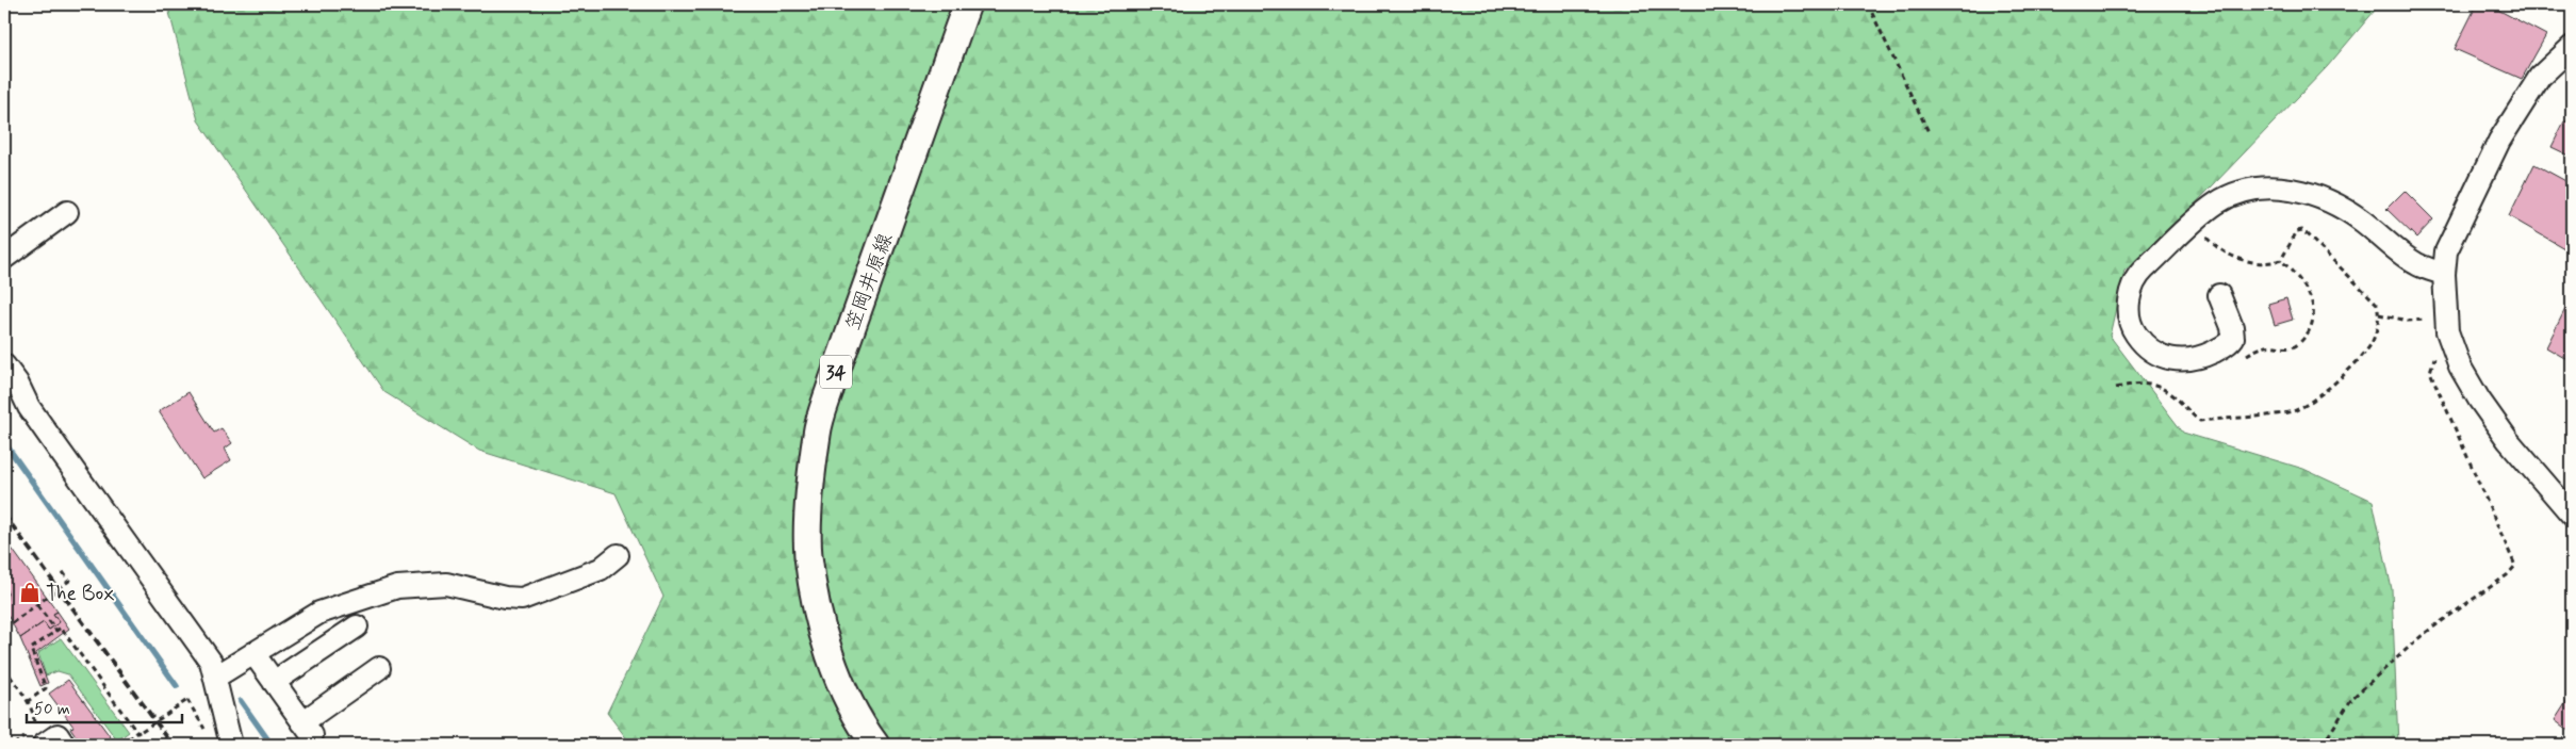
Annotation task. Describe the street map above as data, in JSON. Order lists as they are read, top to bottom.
{
  "streets": {
    "main road": ["笠岡井原線", "34"]
  },
  "places": {
    "shop": ["The Box"]
  },
  "scale_bar": "50 m"
}
